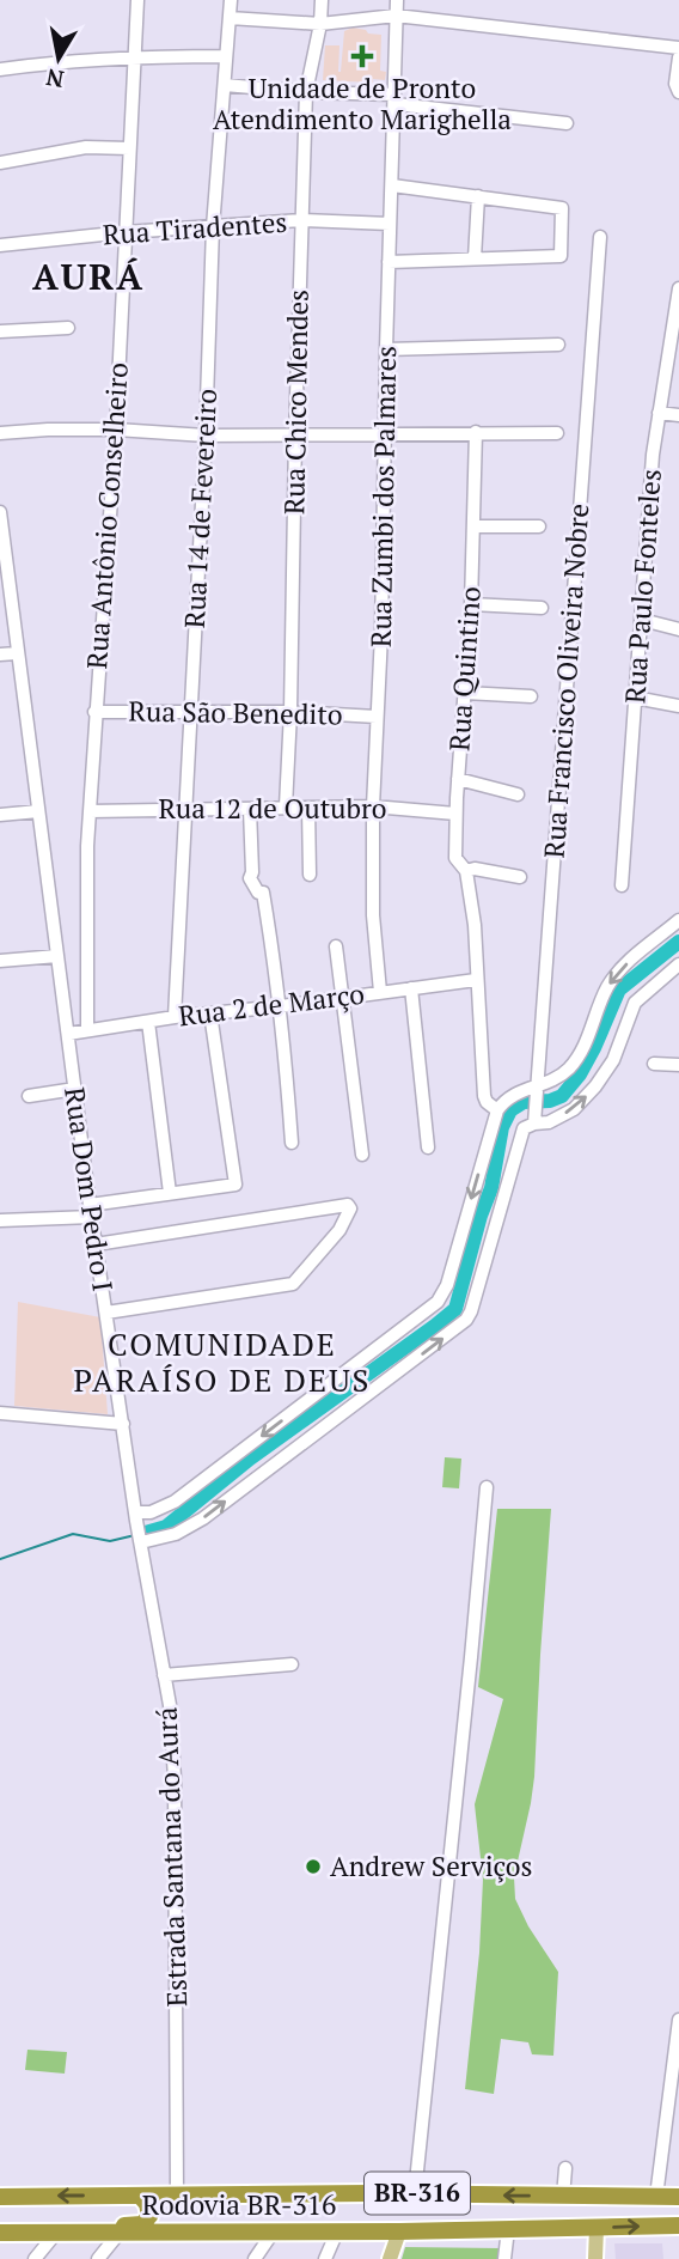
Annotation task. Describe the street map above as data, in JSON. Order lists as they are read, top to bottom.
{
  "streets": {
    "highway": ["BR-316", "Rodovia BR-316"],
    "street": [
      "Rua Tiradentes",
      "Rua Chico Mendes",
      "Rua Zumbi dos Palmares",
      "Rua 14 de Fevereiro",
      "Rua Antônio Conselheiro",
      "Rua Paulo Fonteles",
      "Rua Quintino",
      "Rua Francisco Oliveira Nobre",
      "Rua São Benedito",
      "Rua 12 de Outubro",
      "Rua 2 de Março",
      "Rua Dom Pedro I",
      "Estrada Santana do Aurá"
    ]
  },
  "crossings": [
    ["Rua Tiradentes", "Rua Chico Mendes"],
    ["Rua Tiradentes", "Rua Zumbi dos Palmares"],
    ["Rua Tiradentes", "Rua 14 de Fevereiro"],
    ["Rua Tiradentes", "Rua Antônio Conselheiro"],
    ["Rua Chico Mendes", "Rua São Benedito"],
    ["Rua Chico Mendes", "Rua 12 de Outubro"],
    ["Rua Zumbi dos Palmares", "Rua São Benedito"],
    ["Rua Zumbi dos Palmares", "Rua 12 de Outubro"],
    ["Rua Zumbi dos Palmares", "Rua 2 de Março"],
    ["Rua 14 de Fevereiro", "Rua São Benedito"],
    ["Rua 14 de Fevereiro", "Rua 12 de Outubro"],
    ["Rua 14 de Fevereiro", "Rua 2 de Março"],
    ["Rua Antônio Conselheiro", "Rua São Benedito"],
    ["Rua Antônio Conselheiro", "Rua 12 de Outubro"],
    ["Rua Antônio Conselheiro", "Rua 2 de Março"],
    ["Rua Quintino", "Rua 12 de Outubro"],
    ["Rua Quintino", "Rua 2 de Março"],
    ["Rua 2 de Março", "Rua Dom Pedro I"],
    ["Rua Dom Pedro I", "Estrada Santana do Aurá"],
    ["Estrada Santana do Aurá", "Rodovia BR-316"]
  ],
  "districts": ["AURÁ", "COMUNIDADE PARAÍSO DE DEUS"],
  "places": {
    "health": ["Unidade de Pronto Atendimento Marighella"],
    "other": ["Andrew Serviços"]
  },
  "north": "bottom"
}
